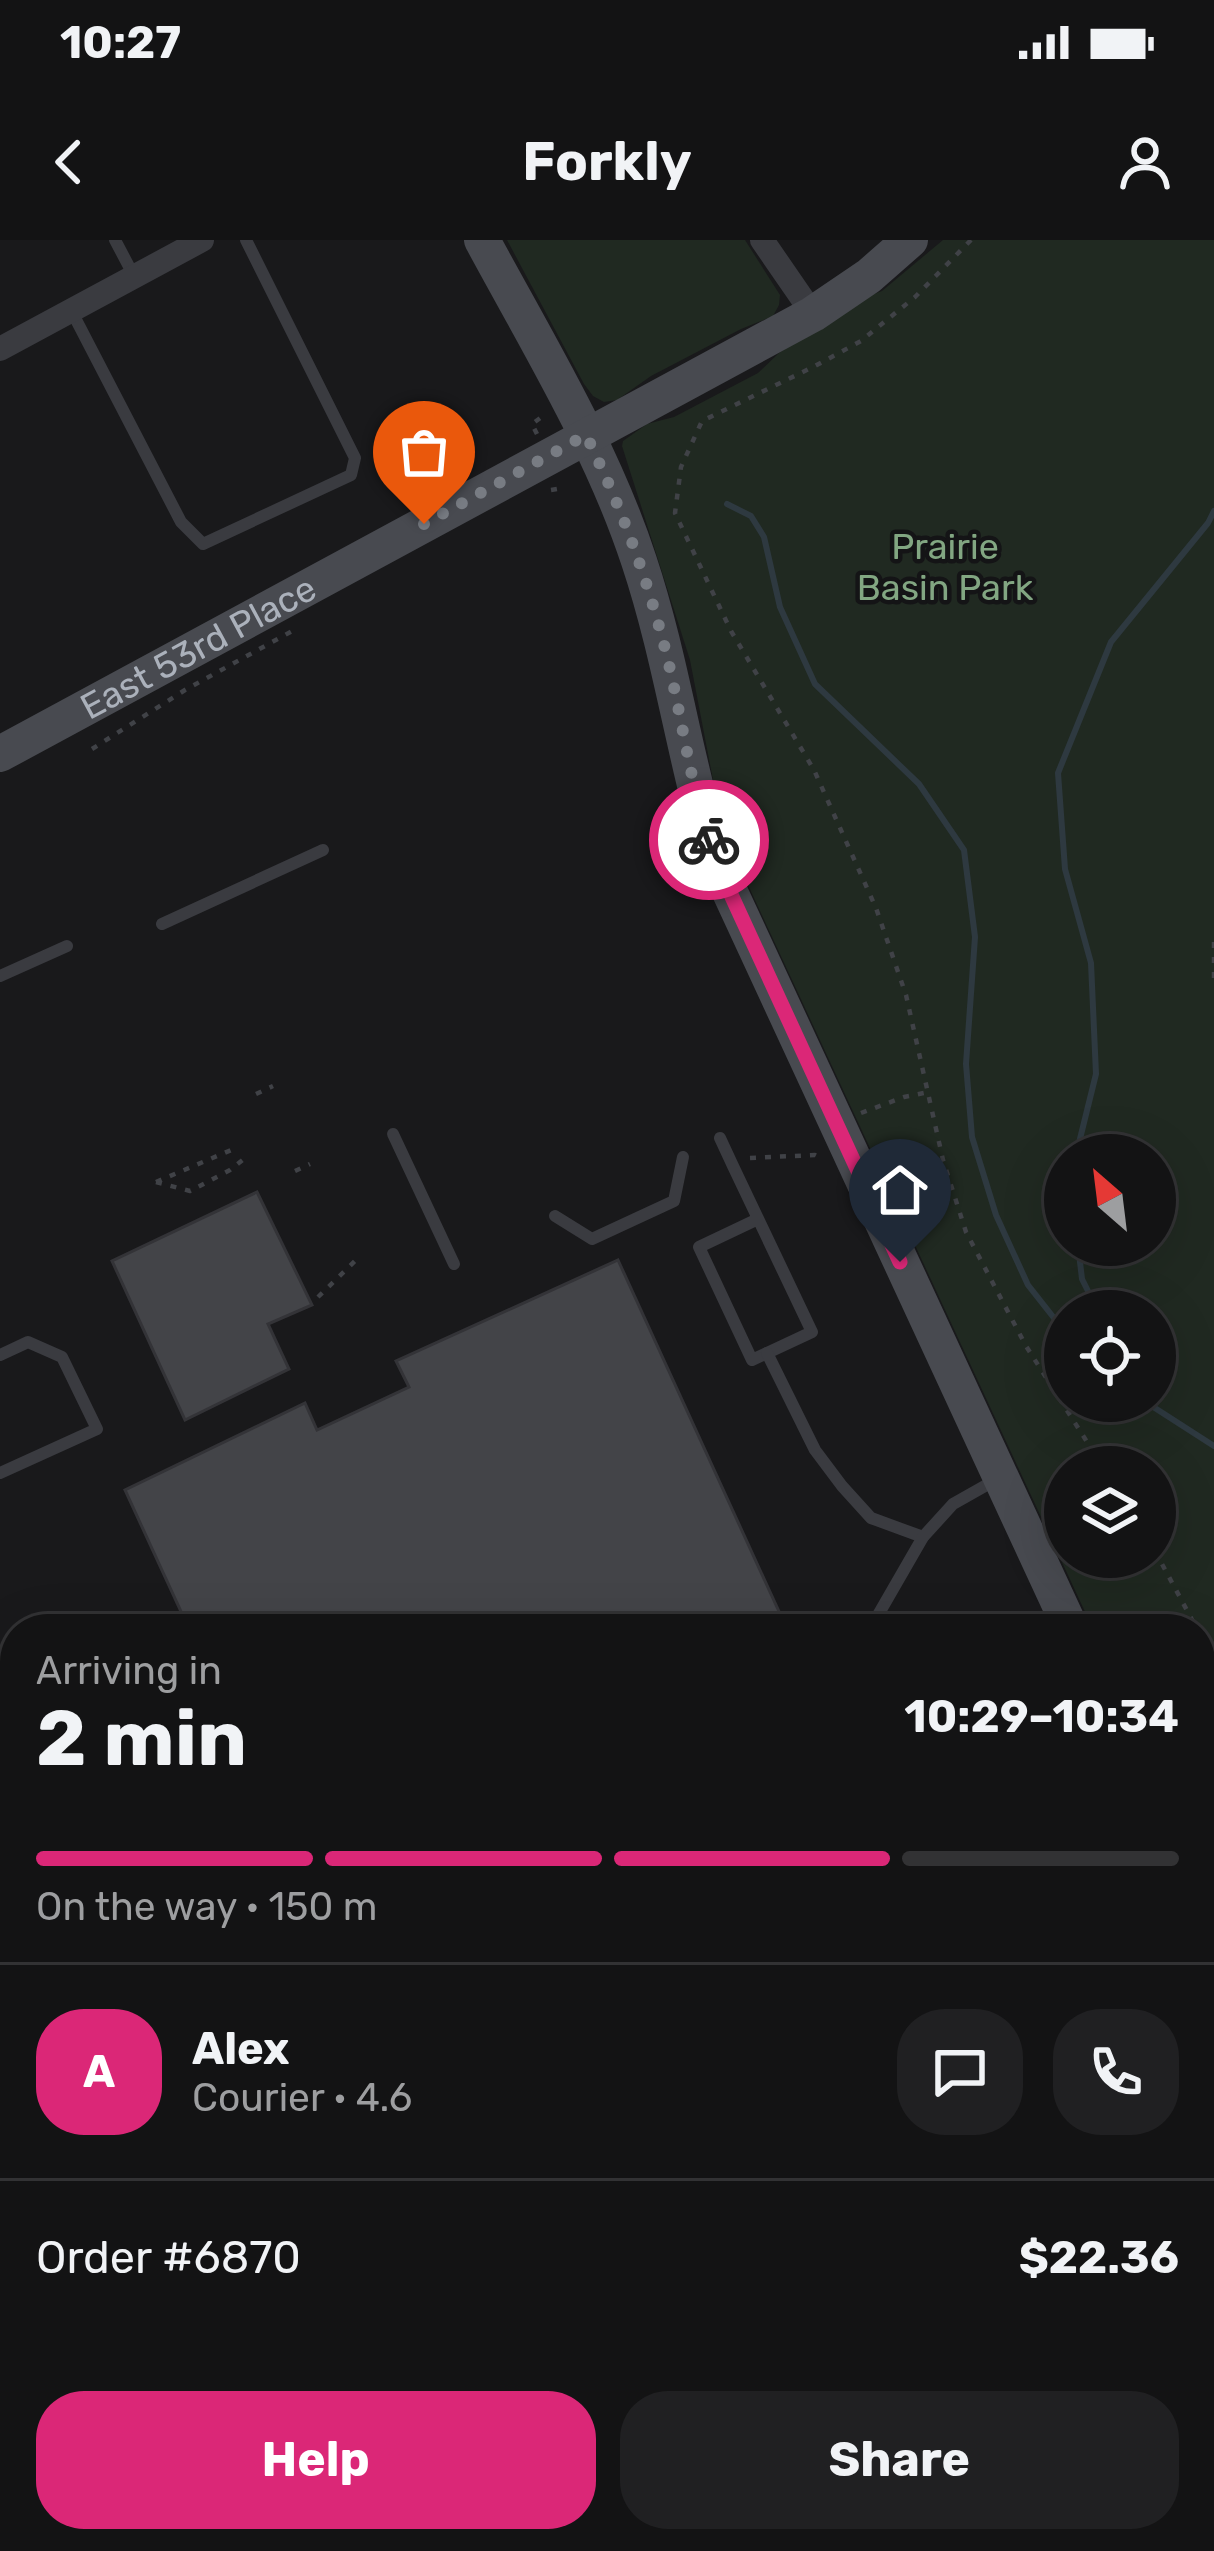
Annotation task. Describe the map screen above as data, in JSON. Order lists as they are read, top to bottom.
{
  "streets": {
    "street": ["East 53rd Place"]
  },
  "parks": ["Prairie Basin Park"],
  "north": "top left",
  "page": {
    "status": "10:27",
    "header": "Forkly",
    "heading": ["2 min", "Arriving in", "10:29–10:34"],
    "panel": [
      "Alex",
      "Courier · 4.6",
      "Order #6870",
      "$22.36"
    ],
    "bar": "On the way · 150 m",
    "round": "A",
    "buttons": ["Help", "Share"]
  }
}
